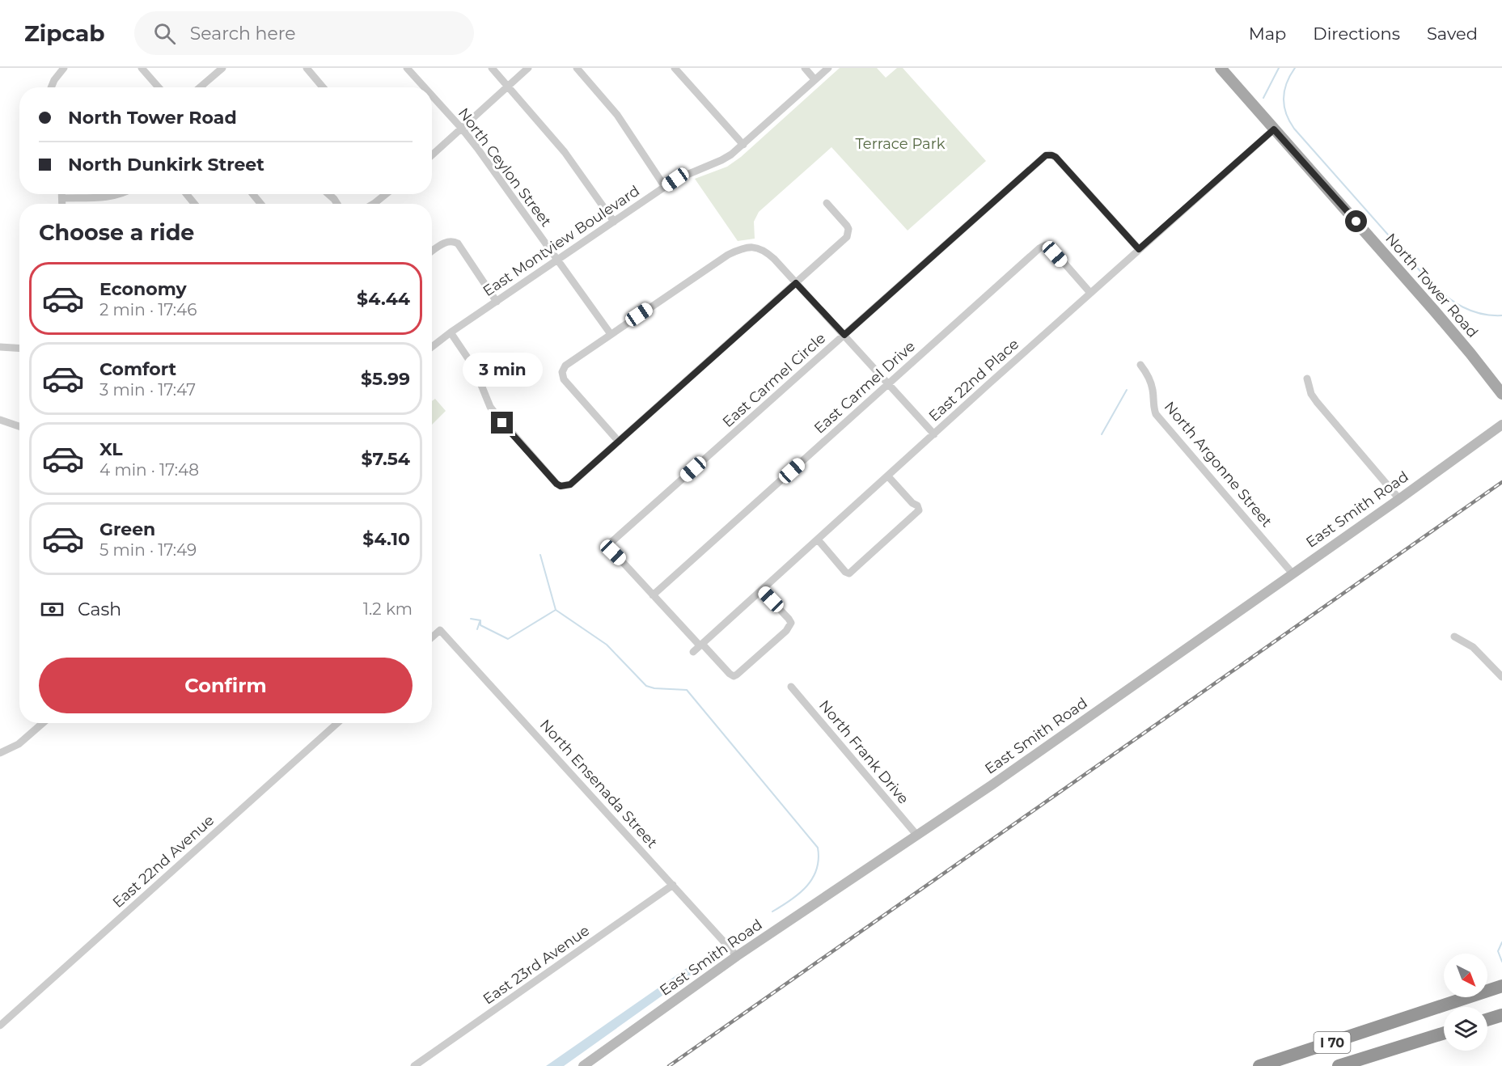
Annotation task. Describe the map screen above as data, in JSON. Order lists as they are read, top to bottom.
{
  "streets": {
    "highway": ["I 70"],
    "main road": ["North Tower Road"],
    "street": [
      "North Ceylon Street",
      "East Montview Boulevard",
      "East Carmel Circle",
      "East 22nd Place",
      "East Carmel Drive",
      "North Argonne Street",
      "East Smith Road",
      "North Frank Drive",
      "North Ensenada Street",
      "East 22nd Avenue",
      "East 23rd Avenue"
    ]
  },
  "crossings": [
    ["North Ceylon Street", "East Montview Boulevard"],
    ["North Tower Road", "East 22nd Place"],
    ["East Carmel Circle", "East 22nd Place"],
    ["East Carmel Circle", "East Carmel Drive"],
    ["East 22nd Place", "East Carmel Drive"],
    ["North Argonne Street", "East Smith Road"],
    ["East Smith Road", "North Frank Drive"],
    ["East Smith Road", "North Ensenada Street"],
    ["North Ensenada Street", "East 23rd Avenue"]
  ],
  "parks": ["Terrace Park"],
  "north": "bottom right",
  "page": {
    "header": "Zipcab",
    "search": "Search here",
    "nav": ["Map", "Directions", "Saved"],
    "banner": ["North Tower Road", "North Dunkirk Street"],
    "heading": "Choose a ride",
    "list": [
      {
        "name": "Economy",
        "note": "2 min · 17:46",
        "value": "$4.44"
      },
      {
        "name": "Comfort",
        "note": "3 min · 17:47",
        "value": "$5.99"
      },
      {
        "name": "XL",
        "note": "4 min · 17:48",
        "value": "$7.54"
      },
      {
        "name": "Green",
        "note": "5 min · 17:49",
        "value": "$4.10"
      }
    ],
    "bubble": "3 min",
    "pay": ["Cash", "1.2 km"],
    "buttons": "Confirm"
  }
}
